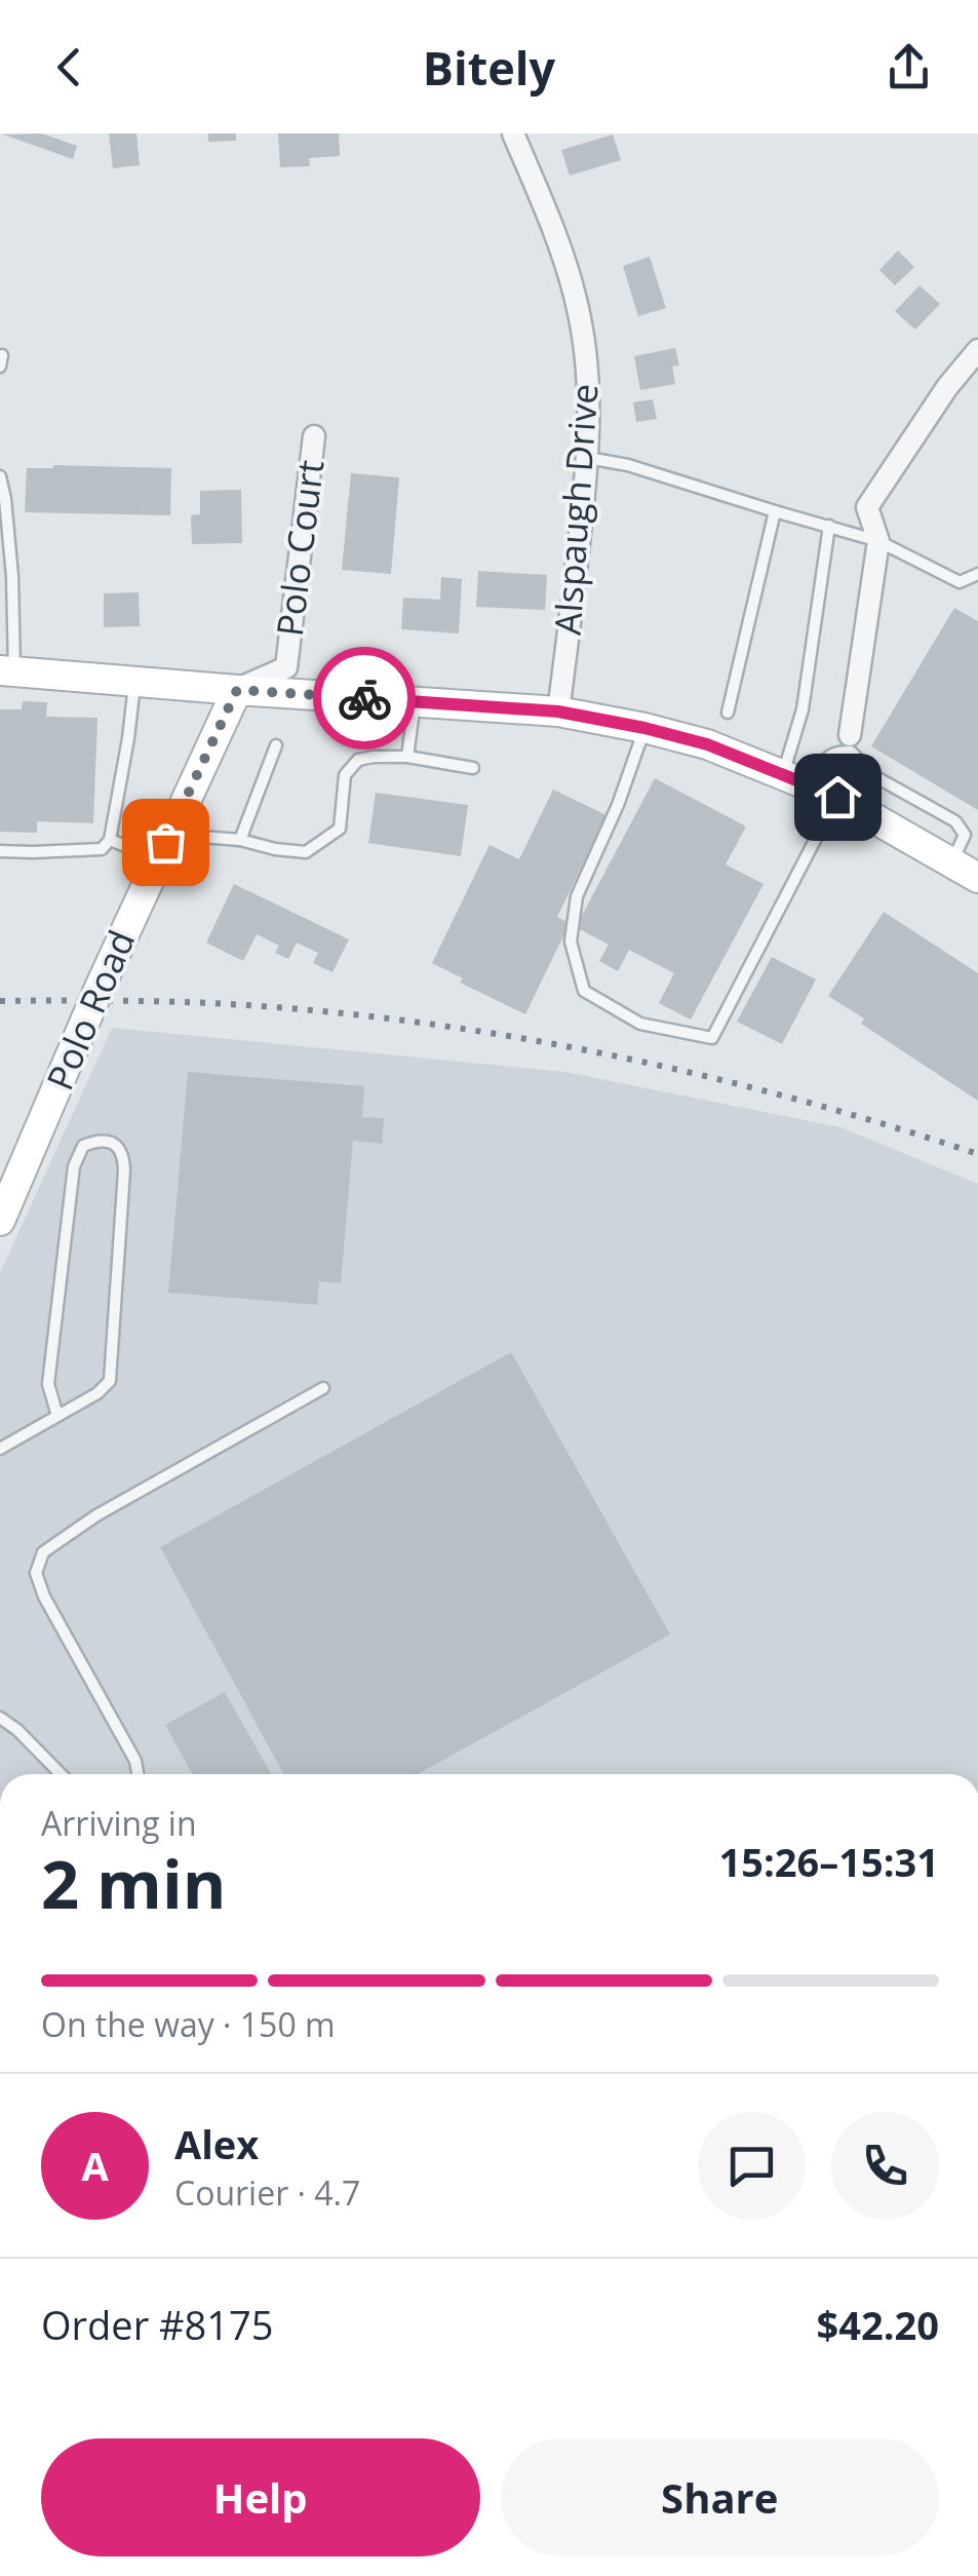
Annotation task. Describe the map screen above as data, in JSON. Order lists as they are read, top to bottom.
{
  "streets": {
    "main road": ["Polo Road"],
    "street": ["Alspaugh Drive", "Polo Court"]
  },
  "crossings": [
    ["Polo Court", "Polo Road"]
  ],
  "page": {
    "header": "Bitely",
    "heading": ["2 min", "Arriving in", "15:26–15:31"],
    "panel": [
      "Alex",
      "Courier · 4.7",
      "Order #8175",
      "$42.20"
    ],
    "bar": "On the way · 150 m",
    "round": "A",
    "buttons": ["Help", "Share"]
  }
}
